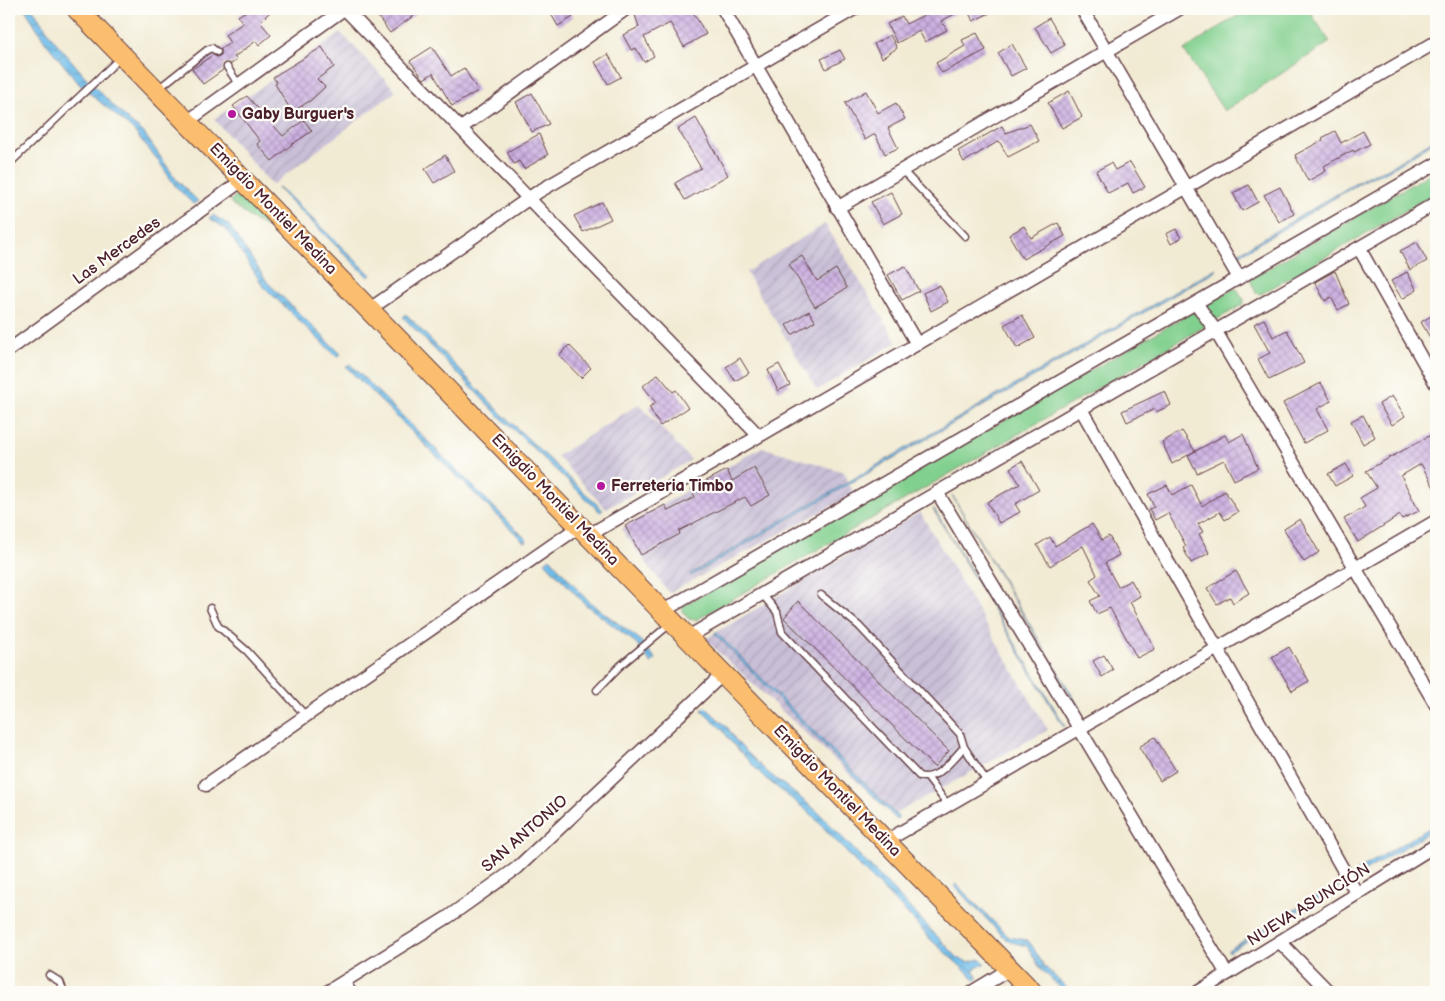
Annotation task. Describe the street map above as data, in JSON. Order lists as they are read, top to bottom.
{
  "streets": {
    "main road": ["Emigdio Montiel Medina"],
    "street": ["Las Mercedes", "SAN ANTONIO", "NUEVA ASUNCIÓN"]
  },
  "crossings": [
    ["Emigdio Montiel Medina", "Las Mercedes"],
    ["Emigdio Montiel Medina", "SAN ANTONIO"]
  ],
  "places": ["Gaby Burguer's", "Ferreteria Timbo"]
}
